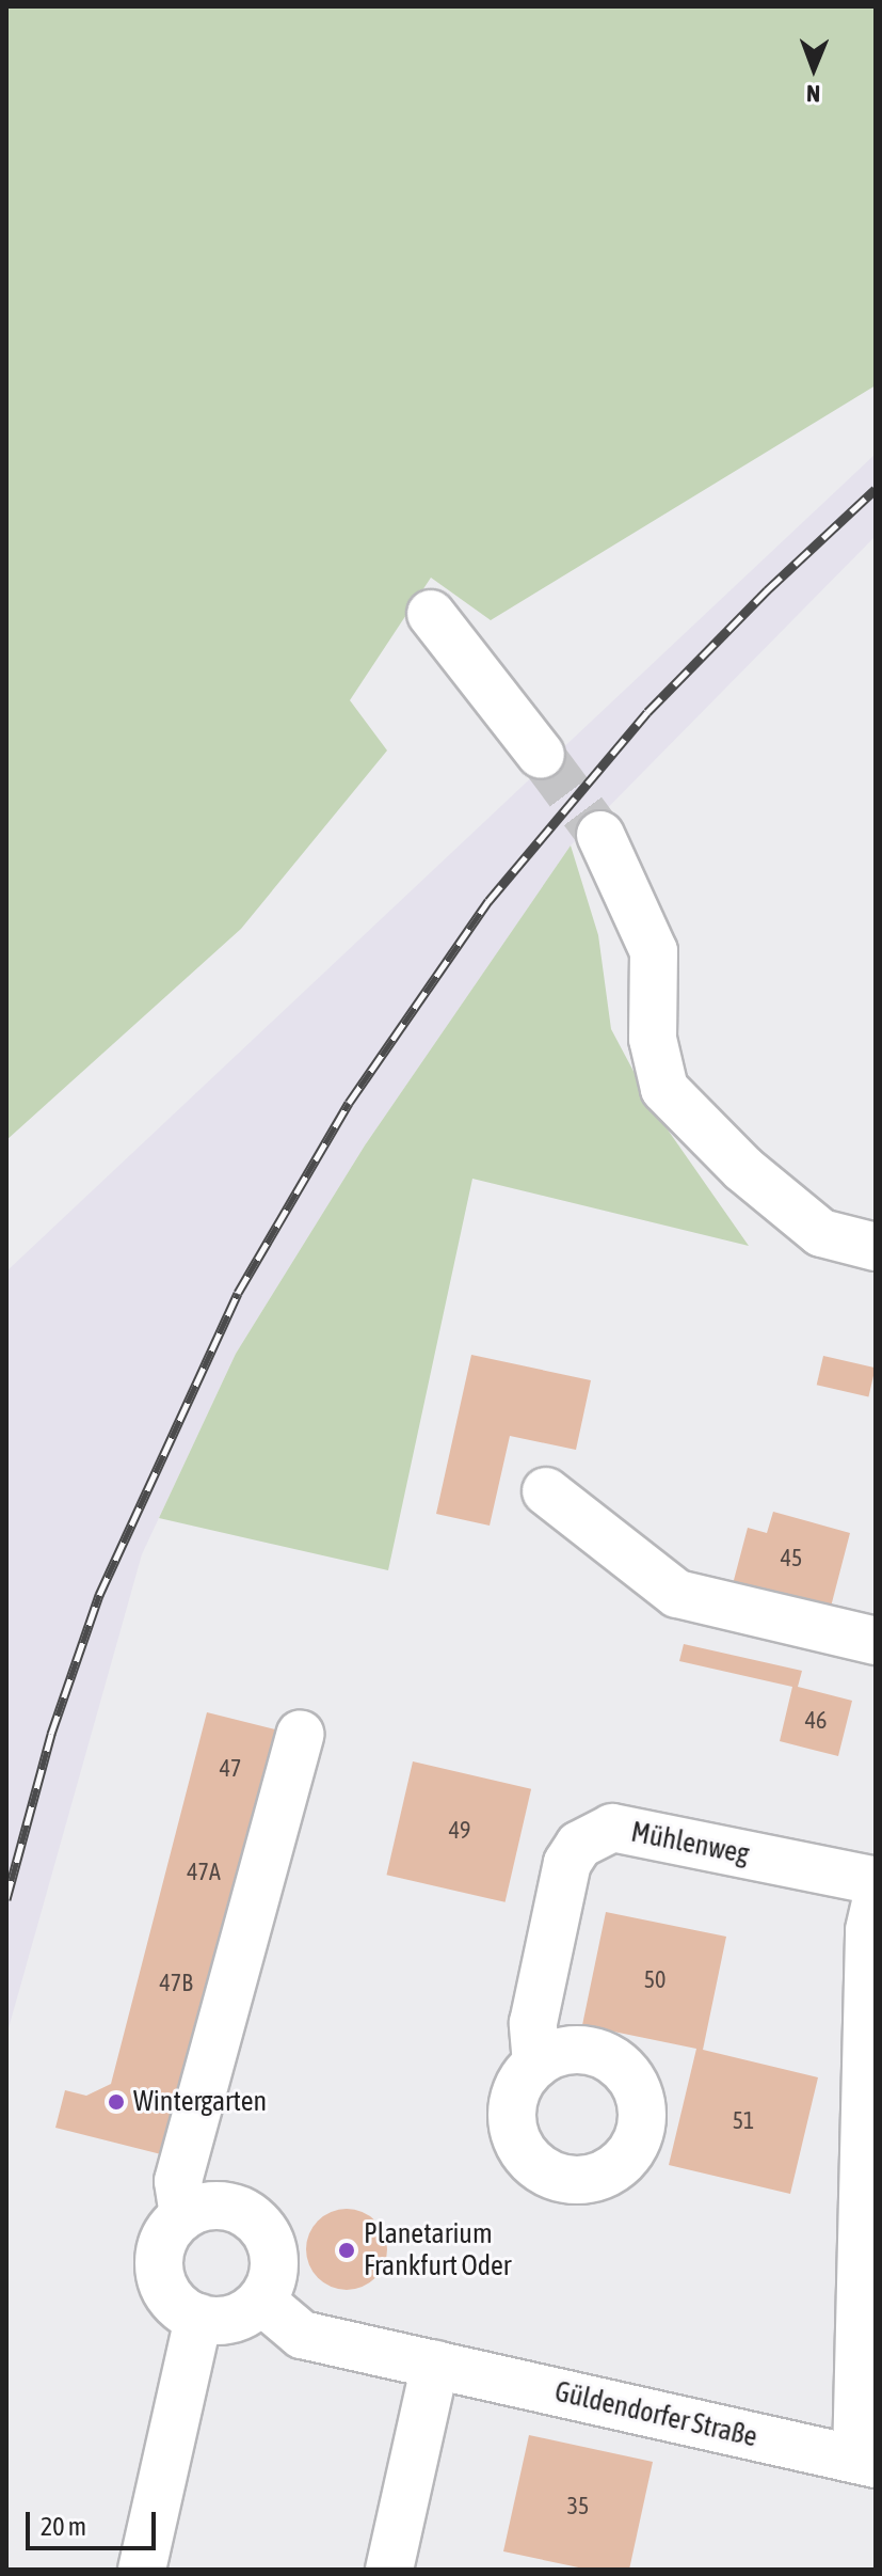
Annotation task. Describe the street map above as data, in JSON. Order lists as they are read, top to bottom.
{
  "streets": {
    "street": ["Mühlenweg", "Güldendorfer Straße"]
  },
  "places": ["Wintergarten", "Planetarium Frankfurt Oder"],
  "house_numbers": [
    "45",
    "46",
    "47",
    "49",
    "47A",
    "50",
    "47B",
    "51",
    "35"
  ],
  "scale_bar": "20 m",
  "north": "bottom"
}
